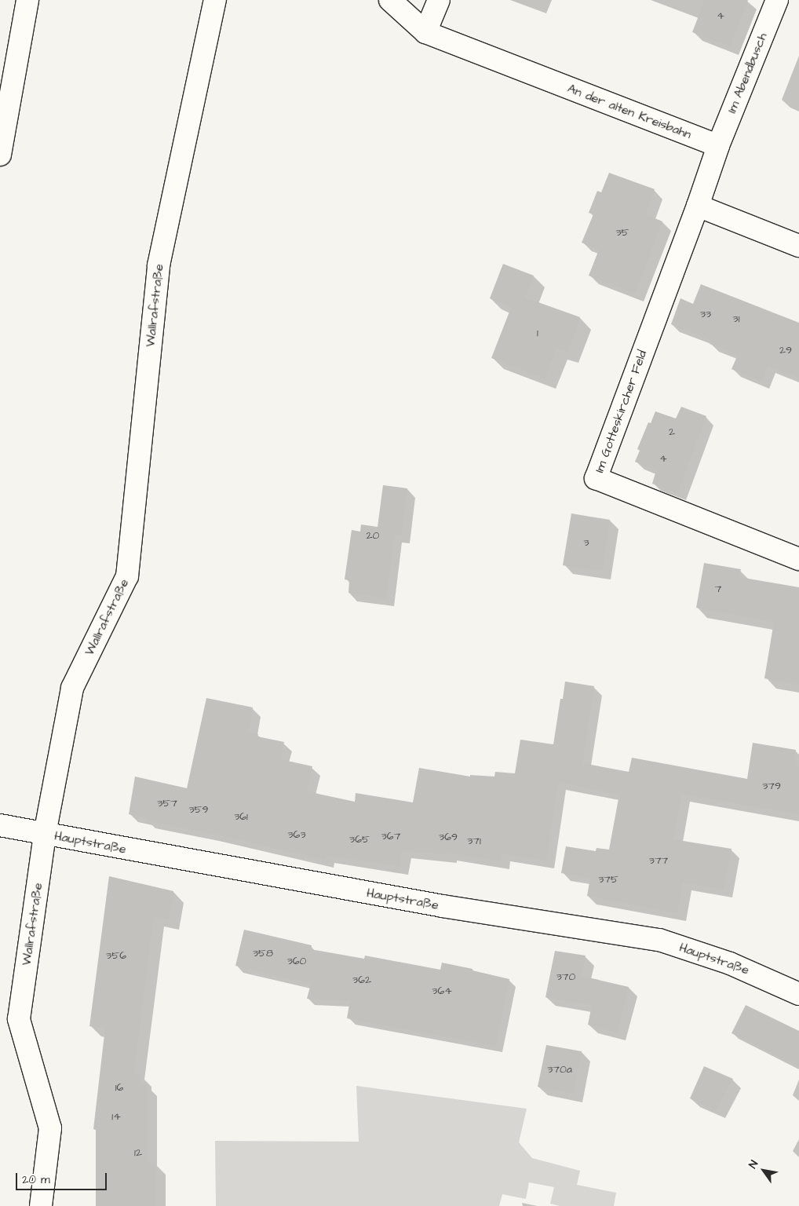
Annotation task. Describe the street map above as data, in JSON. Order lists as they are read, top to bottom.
{
  "streets": {
    "main road": [
      "Im Abendbusch",
      "An der alten Kreisbahn",
      "Wallrafstraße",
      "Im Gotteskircher Feld",
      "Hauptstraße"
    ]
  },
  "crossings": [
    ["Im Abendbusch", "An der alten Kreisbahn"],
    ["Wallrafstraße", "Hauptstraße"]
  ],
  "house_numbers": [
    "4",
    "35",
    "33",
    "31",
    "1",
    "29",
    "2",
    "4",
    "20",
    "3",
    "7",
    "379",
    "357",
    "359",
    "361",
    "363",
    "367",
    "369",
    "365",
    "371",
    "377",
    "375",
    "358",
    "356",
    "360",
    "370",
    "362",
    "364",
    "370a",
    "16",
    "14",
    "12"
  ],
  "scale_bar": "20 m",
  "north": "top left"
}
